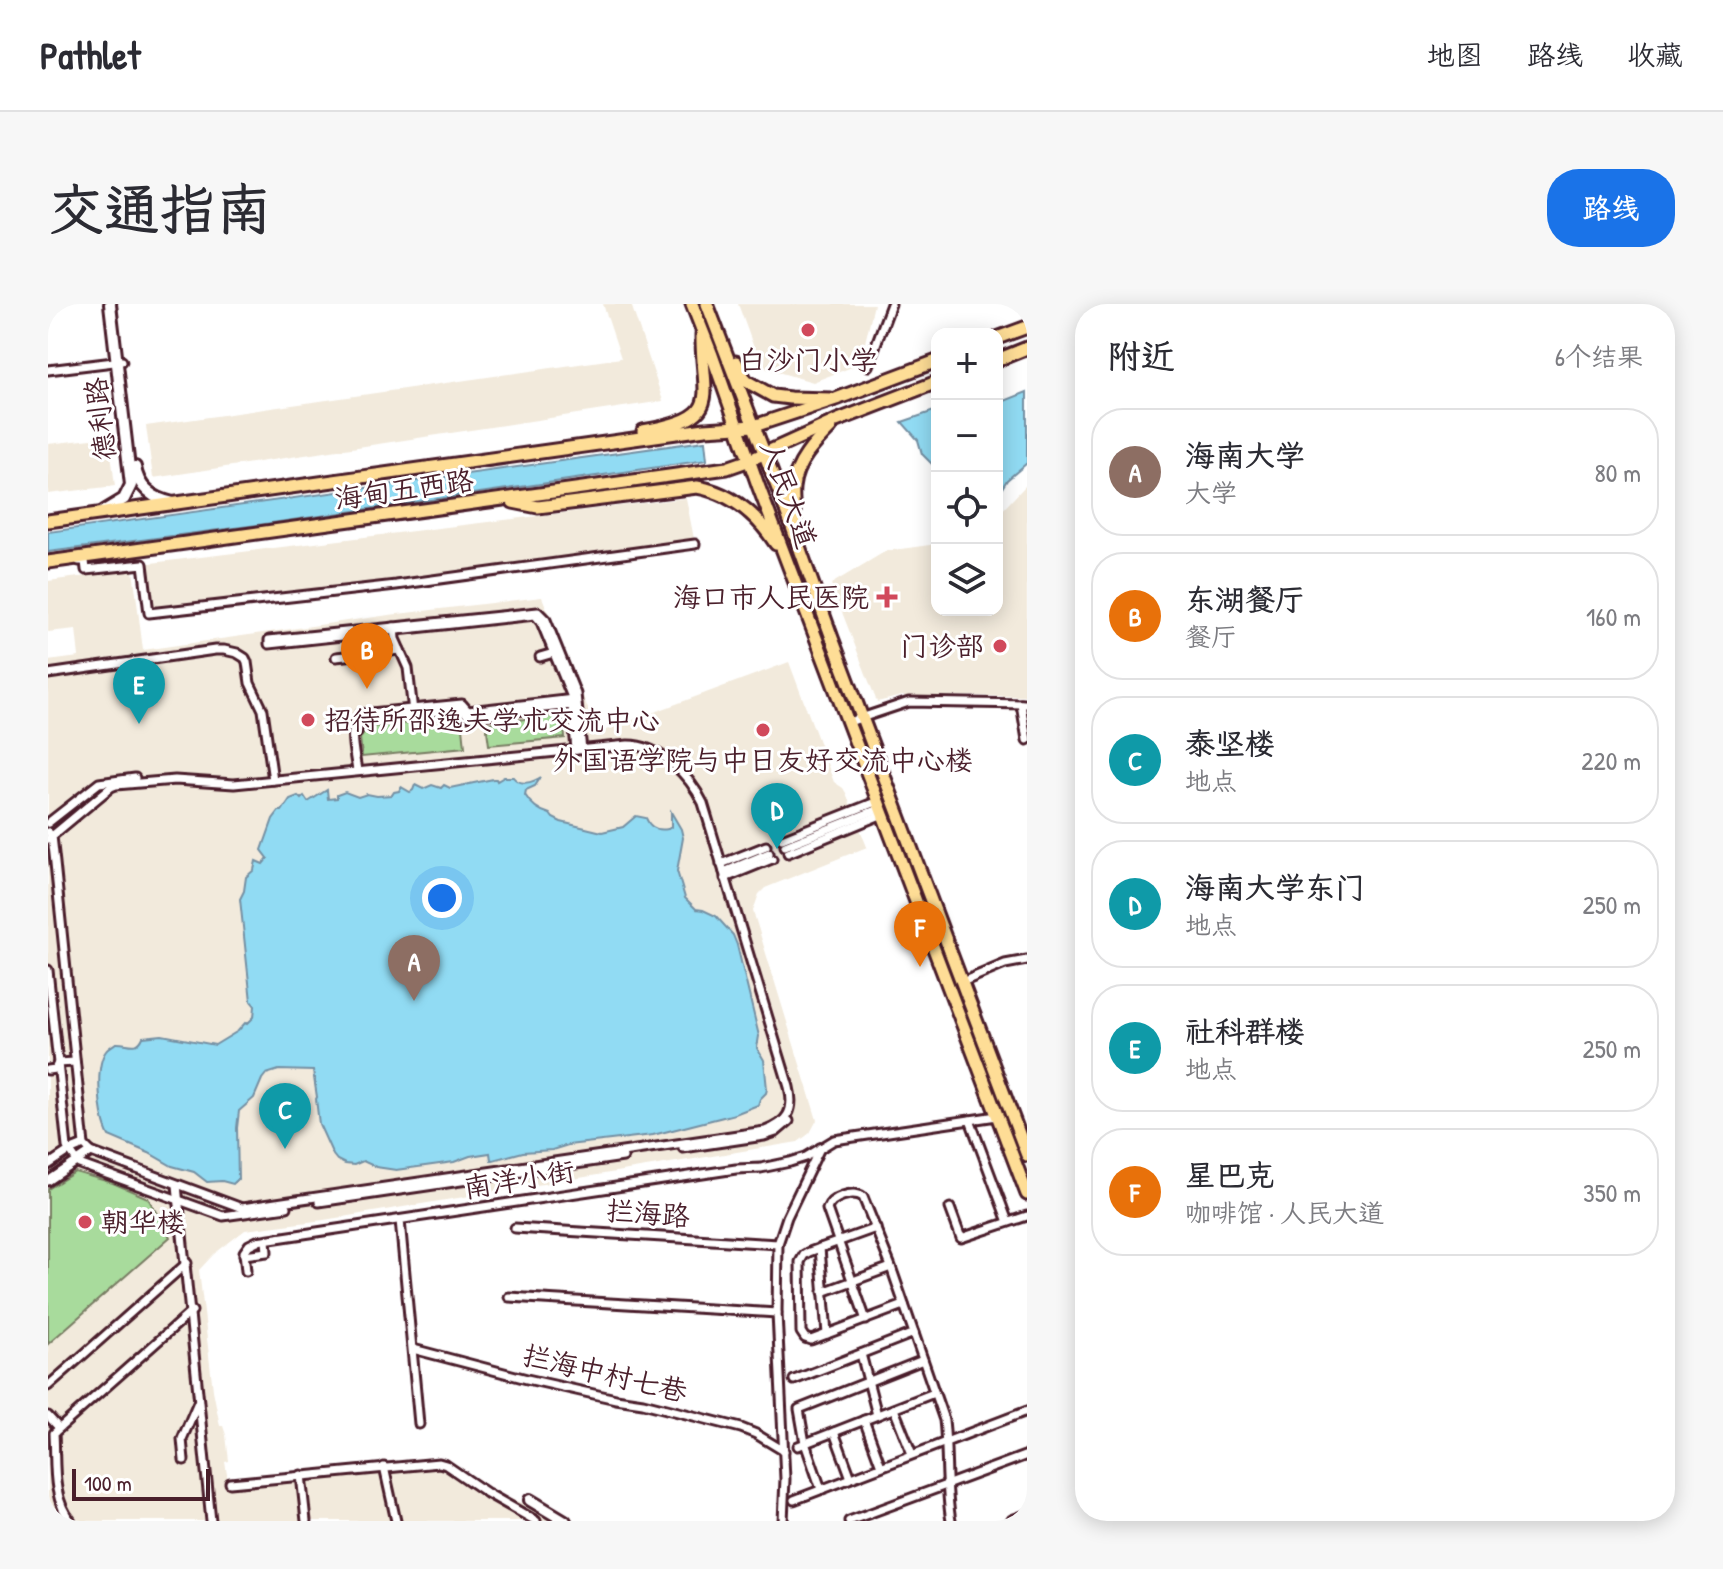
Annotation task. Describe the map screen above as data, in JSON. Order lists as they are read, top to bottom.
{
  "streets": {
    "main road": ["海甸五西路", "人民大道"],
    "street": [
      "德利路",
      "南洋小街",
      "拦海路",
      "拦海中村七巷"
    ]
  },
  "crossings": [
    ["德利路", "海甸五西路"],
    ["海甸五西路", "人民大道"],
    ["人民大道", "南洋小街"]
  ],
  "places": {
    "other": [
      "白沙门小学",
      "门诊部",
      "招待所邵逸夫学术交流中心",
      "外国语学院与中日友好交流中心楼",
      "朝华楼"
    ],
    "health": ["海口市人民医院"]
  },
  "scale_bar": "100 m",
  "page": {
    "header": "Pathlet",
    "nav": ["地图", "路线", "收藏"],
    "buttons": "路线",
    "title": "交通指南",
    "heading": ["附近", "6个结果"],
    "map_buttons": ["+", "−"],
    "list": [
      {
        "mark": "A",
        "name": "海南大学",
        "note": "大学",
        "value": "80 m"
      },
      {
        "mark": "B",
        "name": "东湖餐厅",
        "note": "餐厅",
        "value": "160 m"
      },
      {
        "mark": "C",
        "name": "泰坚楼",
        "note": "地点",
        "value": "220 m"
      },
      {
        "mark": "D",
        "name": "海南大学东门",
        "note": "地点",
        "value": "250 m"
      },
      {
        "mark": "E",
        "name": "社科群楼",
        "note": "地点",
        "value": "250 m"
      },
      {
        "mark": "F",
        "name": "星巴克",
        "note": "咖啡馆 · 人民大道",
        "value": "350 m"
      }
    ],
    "pins": [
      "B",
      "E",
      "D",
      "F",
      "A",
      "C"
    ],
    "scale": "100 m"
  }
}
